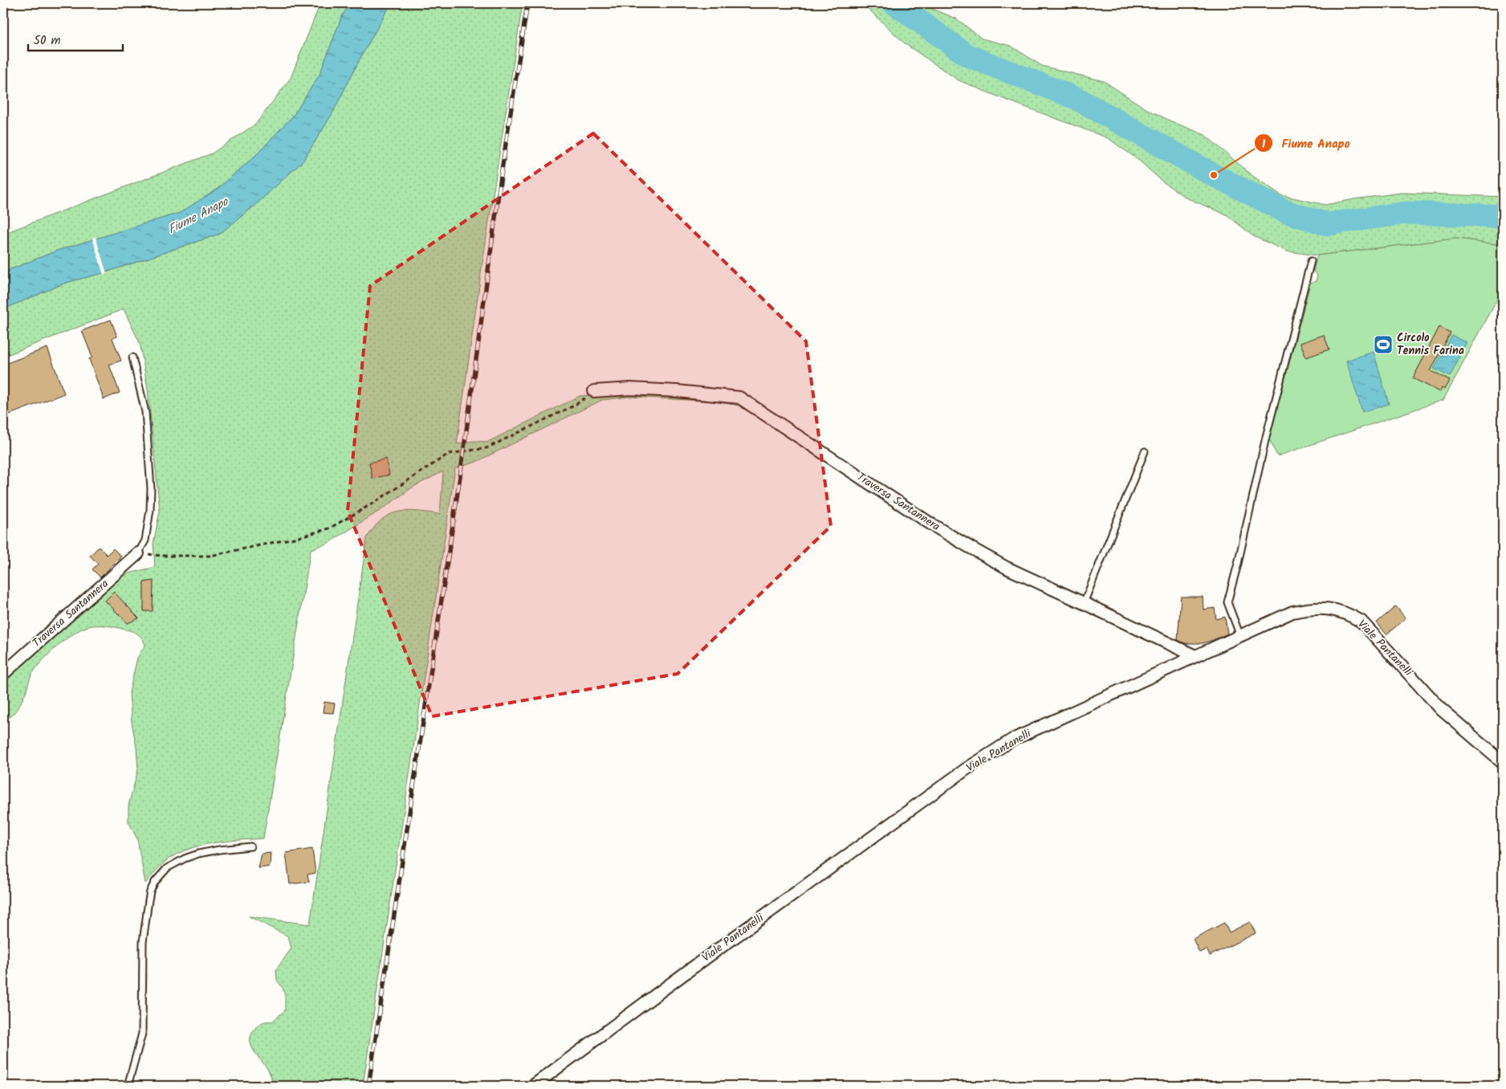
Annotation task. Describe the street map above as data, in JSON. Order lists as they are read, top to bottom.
{
  "streets": {
    "street": ["Traversa Santannera", "Viale Pantanelli"]
  },
  "crossings": [
    ["Traversa Santannera", "Viale Pantanelli"]
  ],
  "water": ["Fiume Anapo"],
  "places": {
    "other": ["Fiume Anapo"],
    "sports": ["Circolo Tennis Farina"]
  },
  "scale_bar": "50 m"
}
